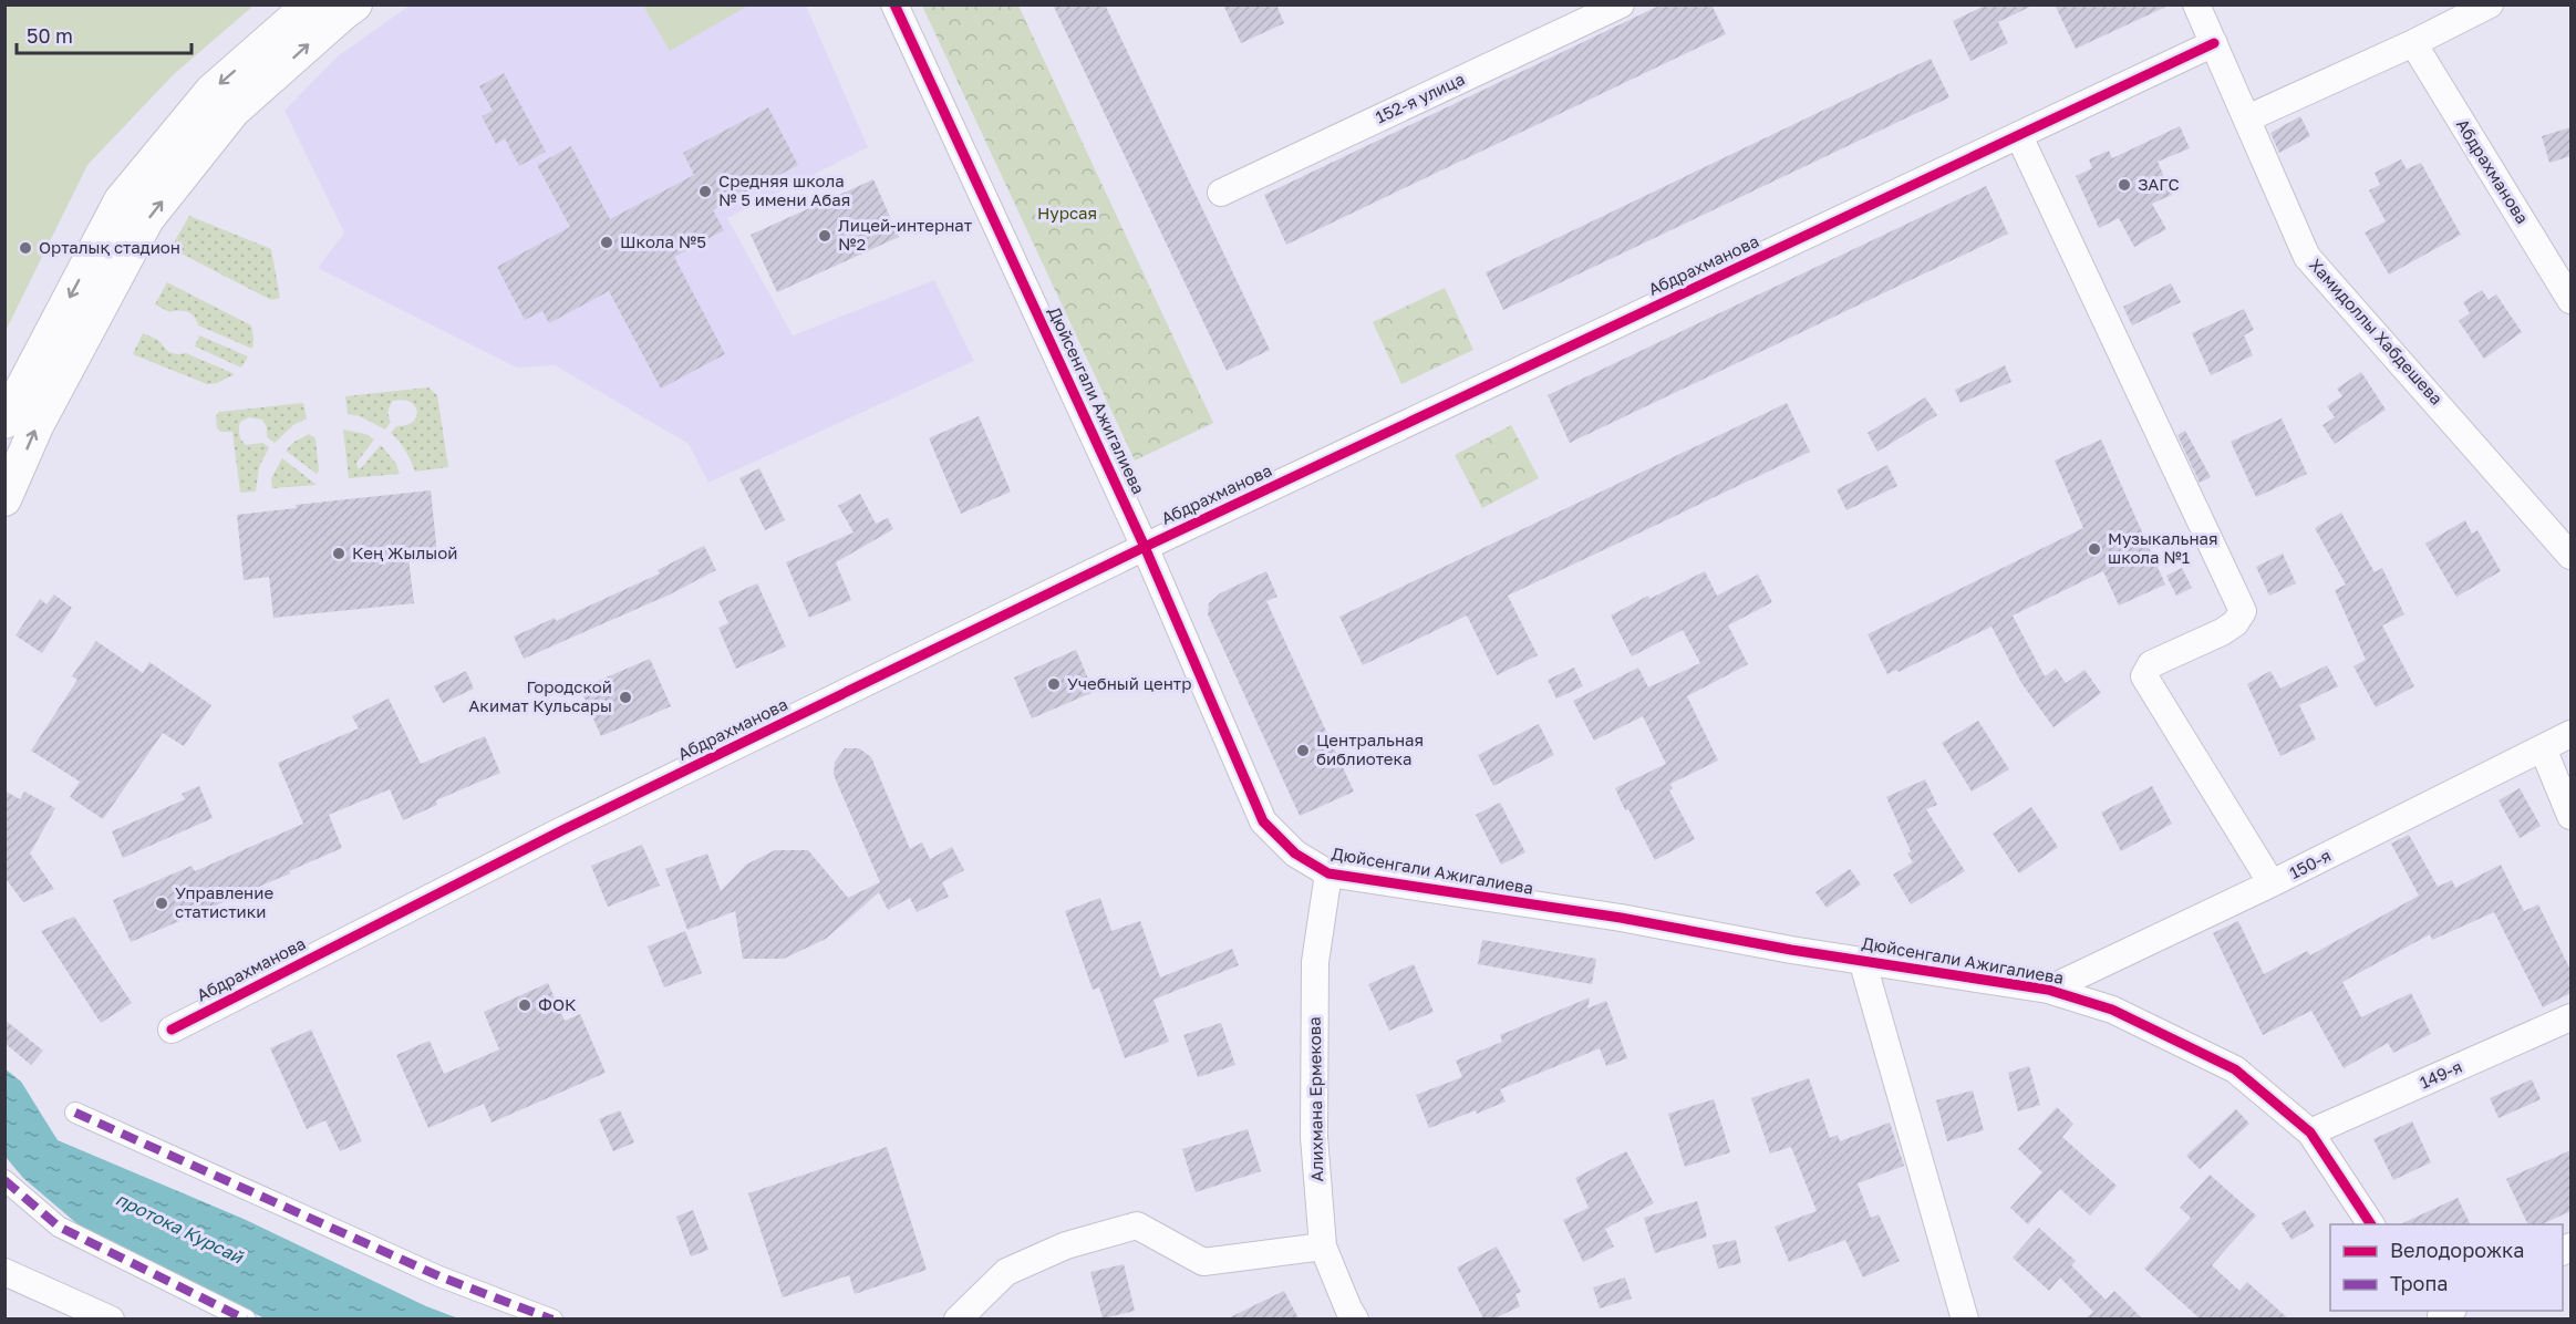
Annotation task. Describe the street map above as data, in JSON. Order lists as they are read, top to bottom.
{
  "streets": {
    "street": [
      "152-я улица",
      "Абдрахманова",
      "Хамидоллы Хабдешева",
      "Дюйсенгали Ажигалиева",
      "150-я",
      "149-я",
      "Алихмана Ермекова"
    ]
  },
  "crossings": [
    ["Абдрахманова", "Хамидоллы Хабдешева"],
    ["Абдрахманова", "Дюйсенгали Ажигалиева"],
    ["Дюйсенгали Ажигалиева", "150-я"],
    ["Дюйсенгали Ажигалиева", "149-я"],
    ["Дюйсенгали Ажигалиева", "Алихмана Ермекова"]
  ],
  "water": ["протока Курсай"],
  "parks": ["Нурсая"],
  "places": [
    "ЗАГС",
    "Средняя школа № 5 имени Абая",
    "Лицей-интернат №2",
    "Школа №5",
    "Орталық стадион",
    "Музыкальная школа №1",
    "Кең Жылыой",
    "Учебный центр",
    "Городской Акимат Кульсары",
    "Центральная библиотека",
    "Управление статистики",
    "ФОК"
  ],
  "legend": ["Велодорожка", "Тропа"],
  "scale_bar": "50 m"
}
